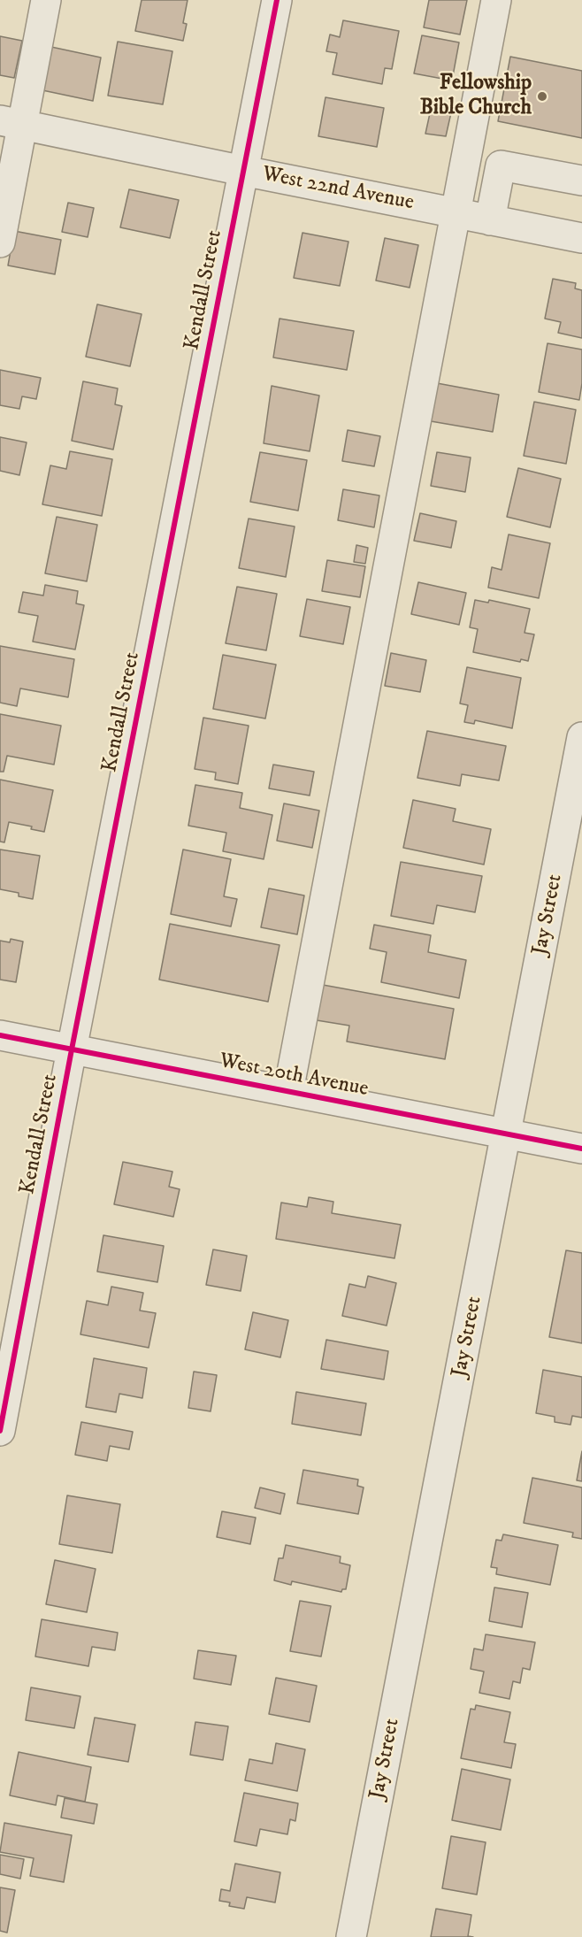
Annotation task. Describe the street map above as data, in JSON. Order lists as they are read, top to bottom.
{
  "streets": {
    "street": [
      "West 22nd Avenue",
      "Kendall Street",
      "Jay Street",
      "West 20th Avenue"
    ]
  },
  "crossings": [
    ["West 22nd Avenue", "Kendall Street"],
    ["Kendall Street", "West 20th Avenue"],
    ["Jay Street", "West 20th Avenue"]
  ],
  "places": ["Fellowship Bible Church"]
}
